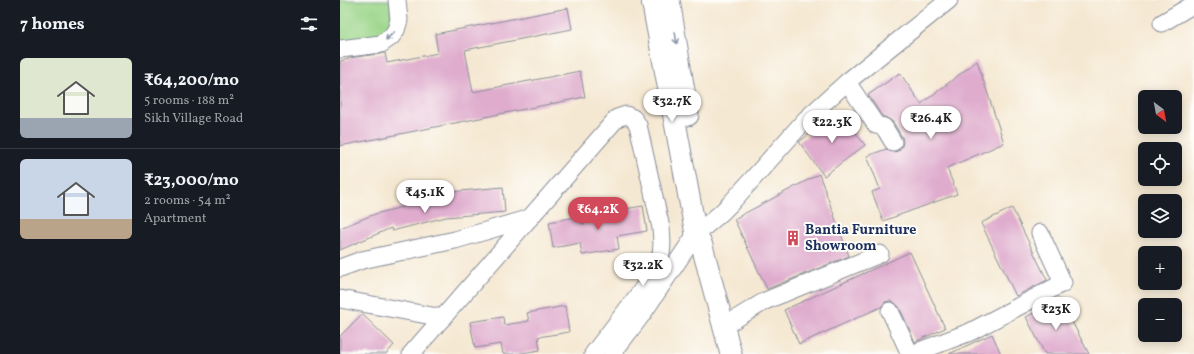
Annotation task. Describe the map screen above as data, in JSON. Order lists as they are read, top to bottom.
{
  "places": {
    "building": ["Bantia Furniture Showroom"]
  },
  "north": "bottom right",
  "page": {
    "heading": "7 homes",
    "list": [
      {
        "name": "₹64,200/mo",
        "note": "5 rooms · 188 m² · Sikh Village Road"
      },
      {
        "name": "₹23,000/mo",
        "note": "2 rooms · 54 m² · Apartment"
      }
    ],
    "price": [
      "₹32.7K",
      "₹26.4K",
      "₹22.3K",
      "₹45.1K",
      "₹64.2K",
      "₹32.2K",
      "₹23K"
    ],
    "map_buttons": ["+", "−"]
  }
}
